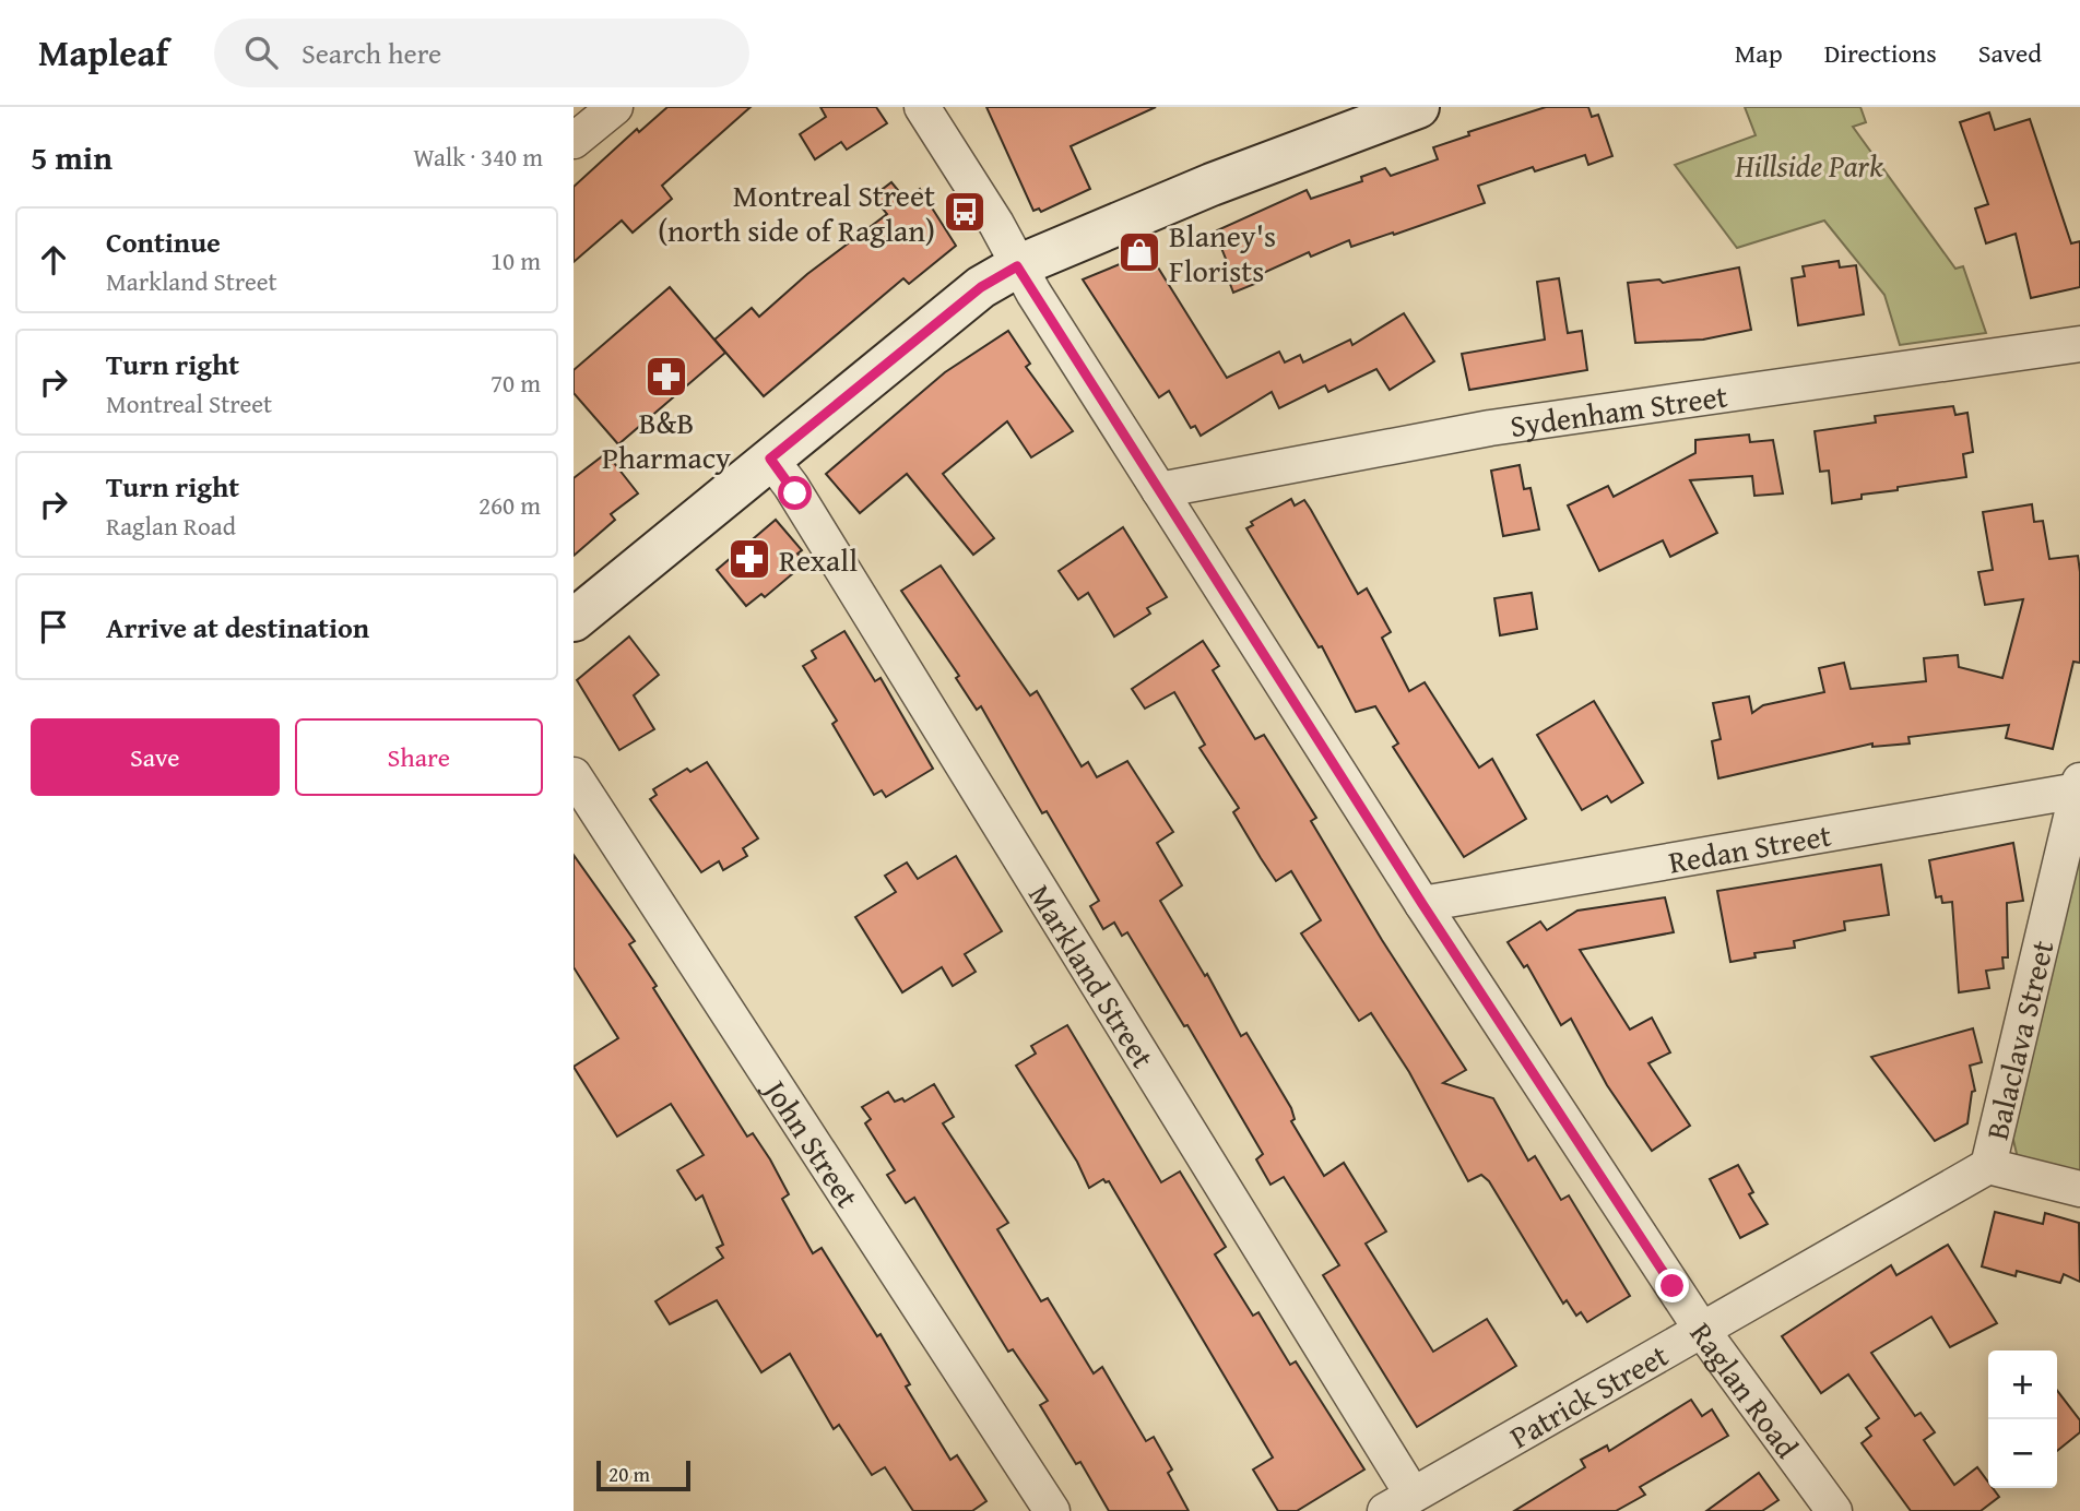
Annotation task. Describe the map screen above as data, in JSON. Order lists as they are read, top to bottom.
{
  "streets": {
    "street": [
      "Sydenham Street",
      "Redan Street",
      "Markland Street",
      "Balaclava Street",
      "John Street",
      "Raglan Road",
      "Patrick Street"
    ]
  },
  "crossings": [
    ["Sydenham Street", "Raglan Road"],
    ["Redan Street", "Balaclava Street"],
    ["Redan Street", "Raglan Road"],
    ["Markland Street", "Patrick Street"],
    ["Balaclava Street", "Patrick Street"],
    ["Raglan Road", "Patrick Street"]
  ],
  "parks": ["Hillside Park"],
  "places": {
    "bus stop": ["Montreal Street (north side of Raglan)"],
    "shop": ["Blaney's Florists"],
    "pharmacy": ["B&B Pharmacy", "Rexall"]
  },
  "scale_bar": "20 m",
  "page": {
    "header": "Mapleaf",
    "search": "Search here",
    "nav": ["Map", "Directions", "Saved"],
    "heading": ["5 min", "Walk · 340 m"],
    "list": [
      ["Continue", "Markland Street", "10 m"],
      ["Turn right", "Montreal Street", "70 m"],
      ["Turn right", "Raglan Road", "260 m"],
      "Arrive at destination"
    ],
    "buttons": ["Save", "Share"],
    "map_buttons": ["+", "−"],
    "scale": "20 m"
  }
}
